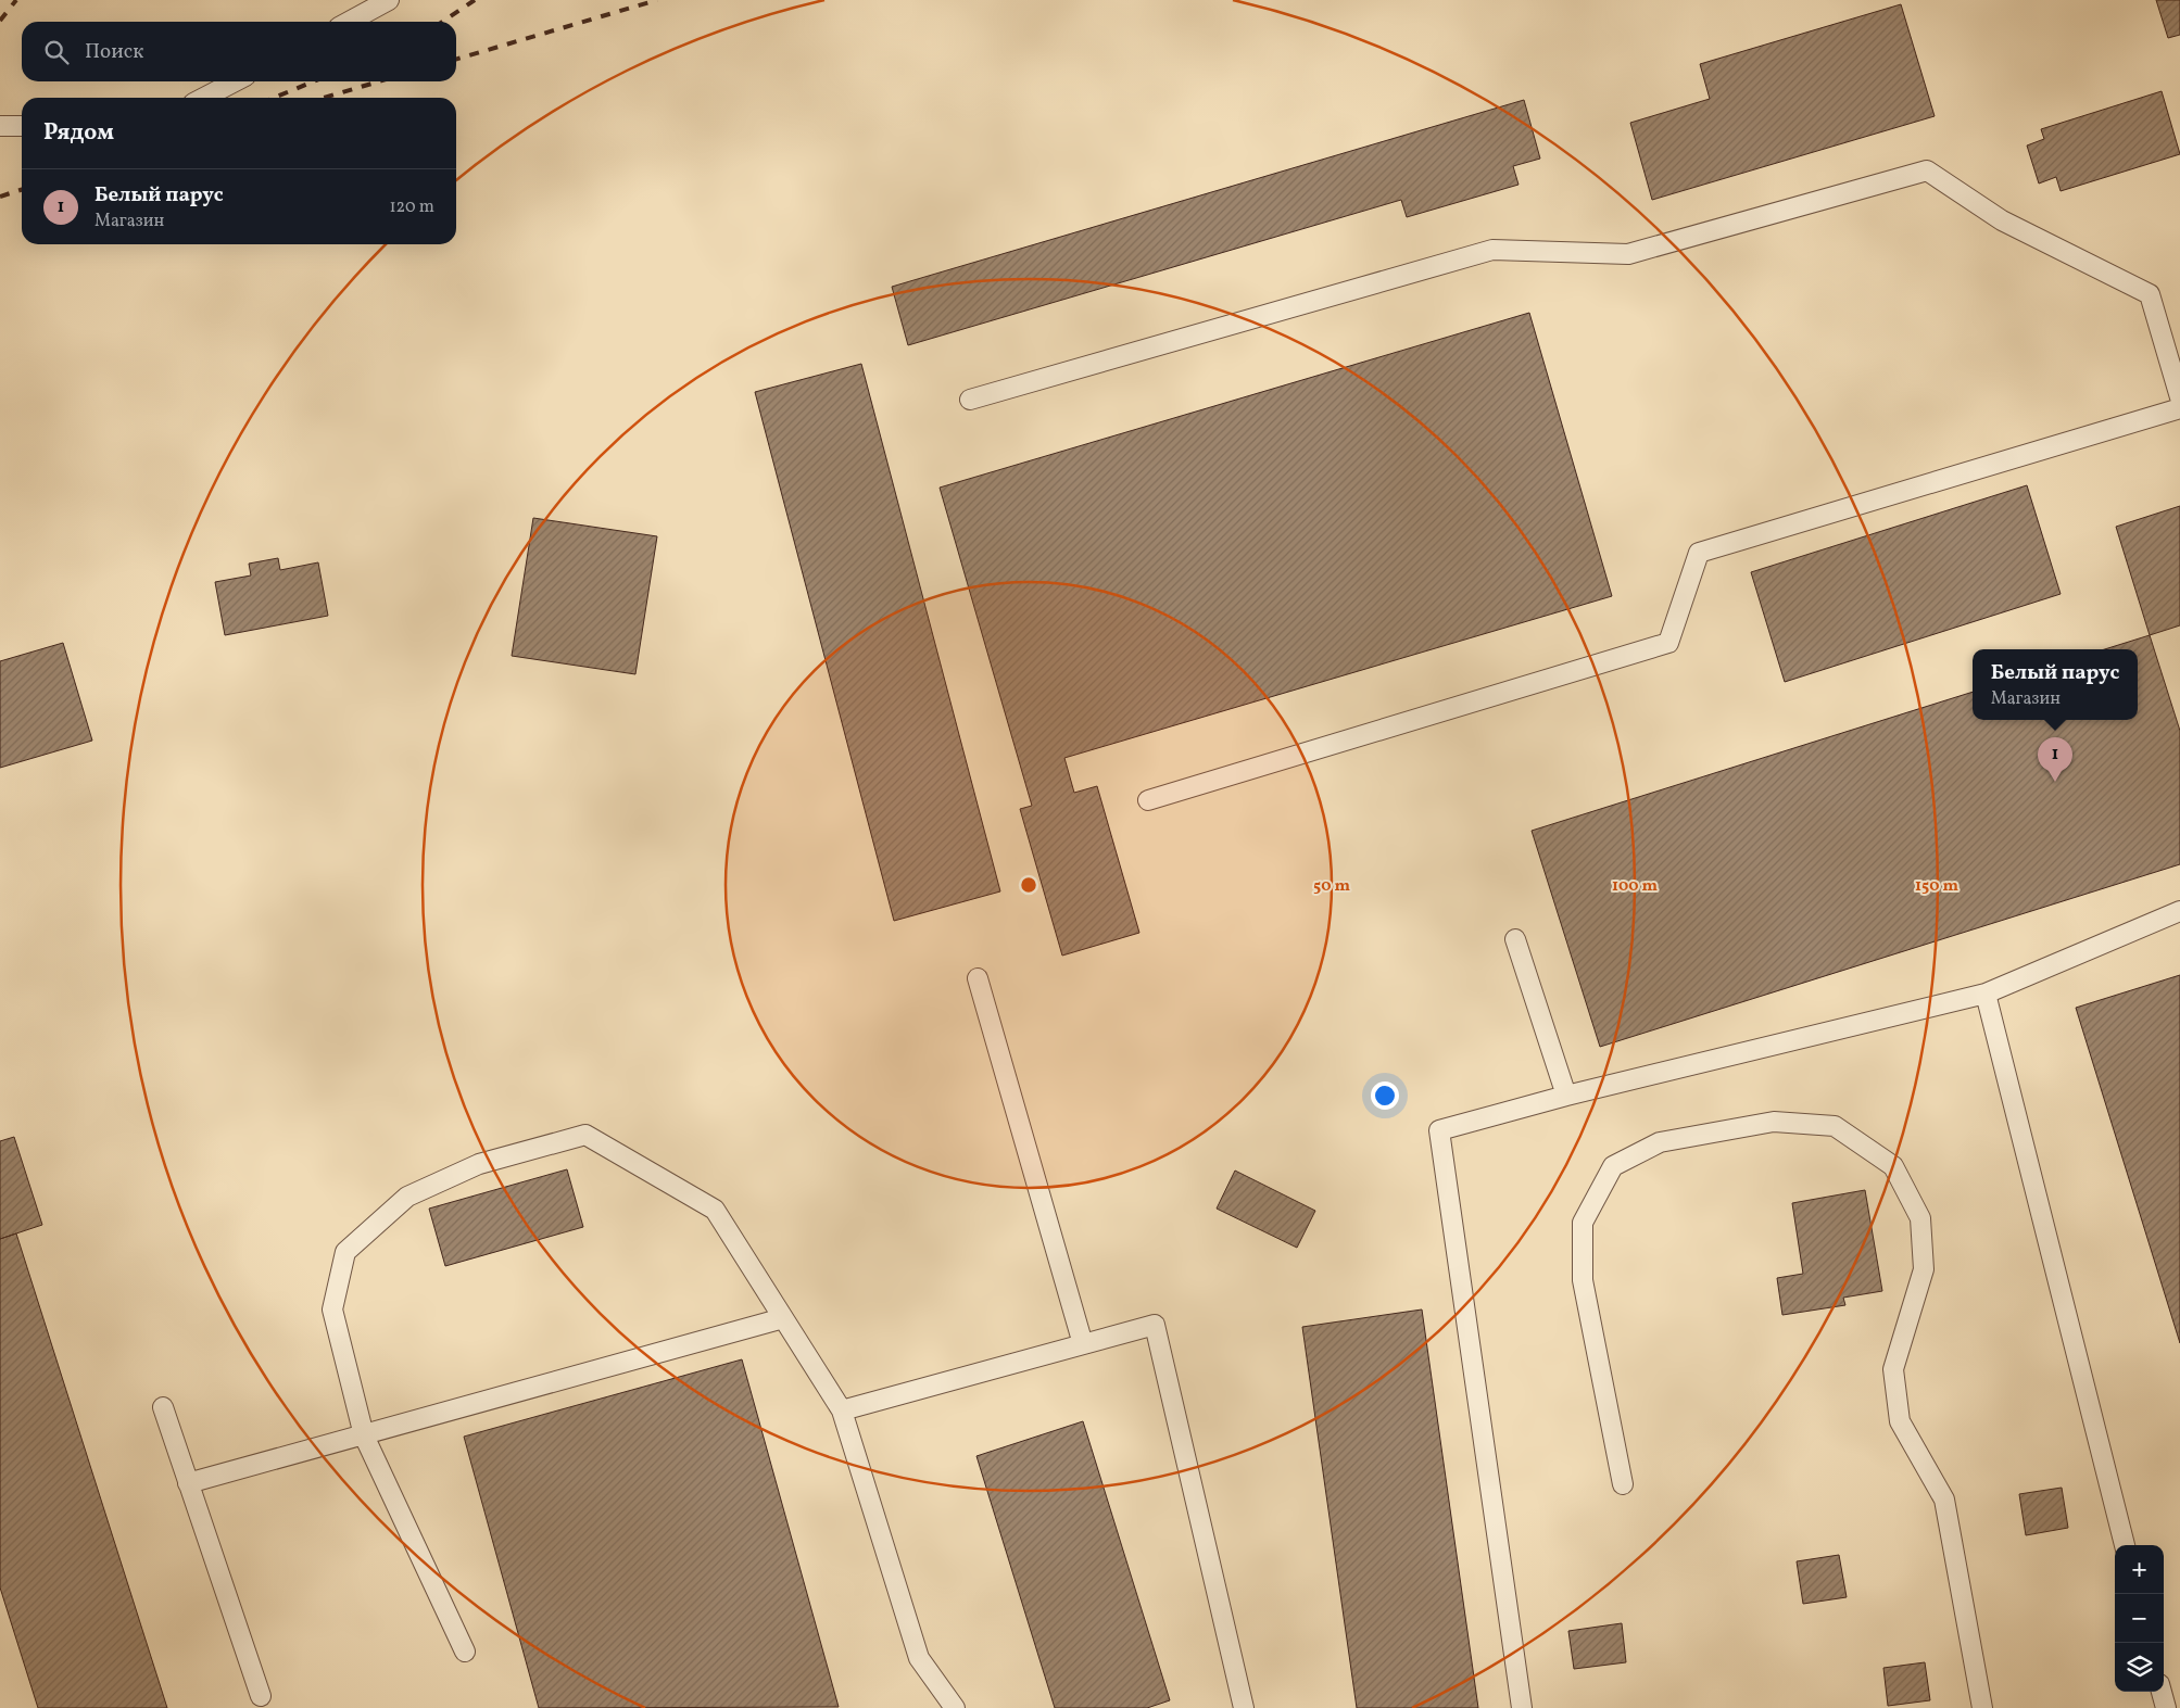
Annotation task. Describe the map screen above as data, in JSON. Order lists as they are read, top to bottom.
{
  "page": {
    "search": "Поиск",
    "heading": "Рядом",
    "list": [
      {
        "mark": "1",
        "name": "Белый парус",
        "note": "Магазин",
        "value": "120 m"
      }
    ],
    "popup": ["Белый парус", "Магазин"],
    "pins": "1",
    "map_buttons": ["+", "−"]
  },
  "rings": ["50 m", "100 m", "150 m"]
}
